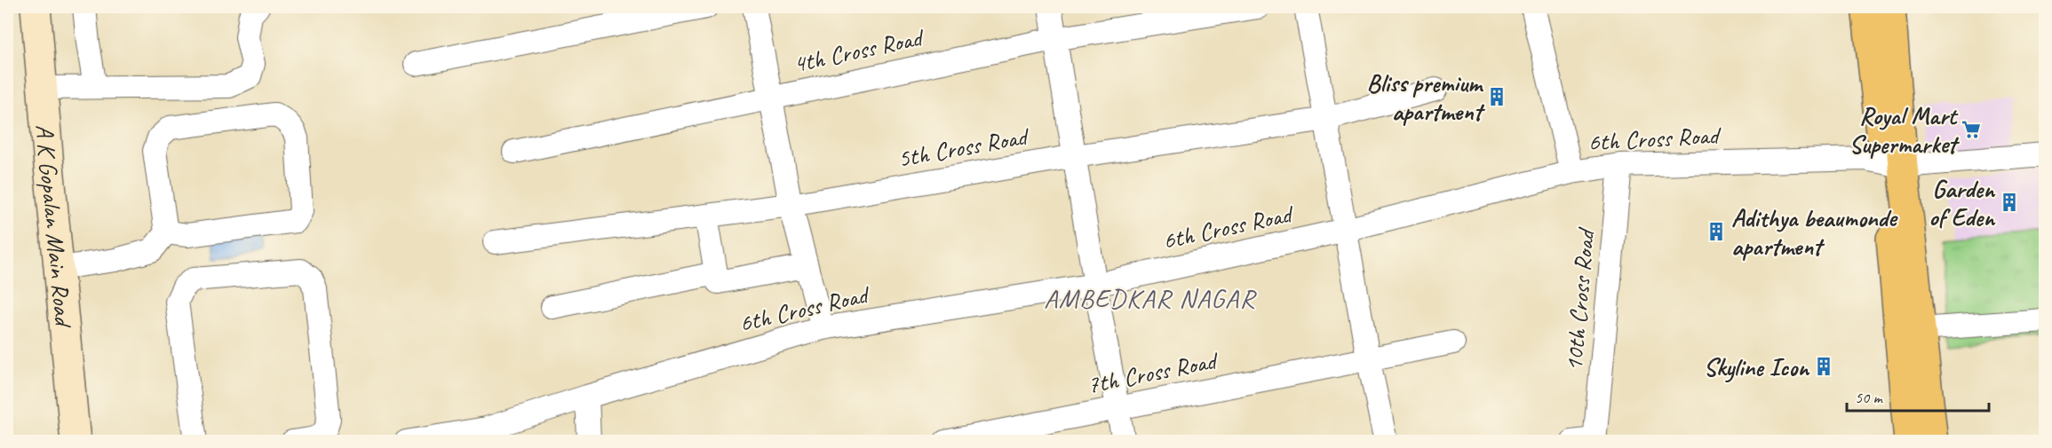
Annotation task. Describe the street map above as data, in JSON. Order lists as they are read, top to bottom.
{
  "streets": {
    "street": [
      "4th Cross Road",
      "6th Cross Road",
      "5th Cross Road",
      "A K Gopalan Main Road",
      "10th Cross Road",
      "7th Cross Road"
    ]
  },
  "crossings": [
    ["6th Cross Road", "10th Cross Road"]
  ],
  "districts": ["AMBEDKAR NAGAR"],
  "places": {
    "building": [
      "Bliss premium apartment",
      "Garden of Eden",
      "Adithya beaumonde apartment",
      "Skyline Icon"
    ],
    "supermarket": ["Royal Mart Supermarket"]
  },
  "scale_bar": "50 m"
}
